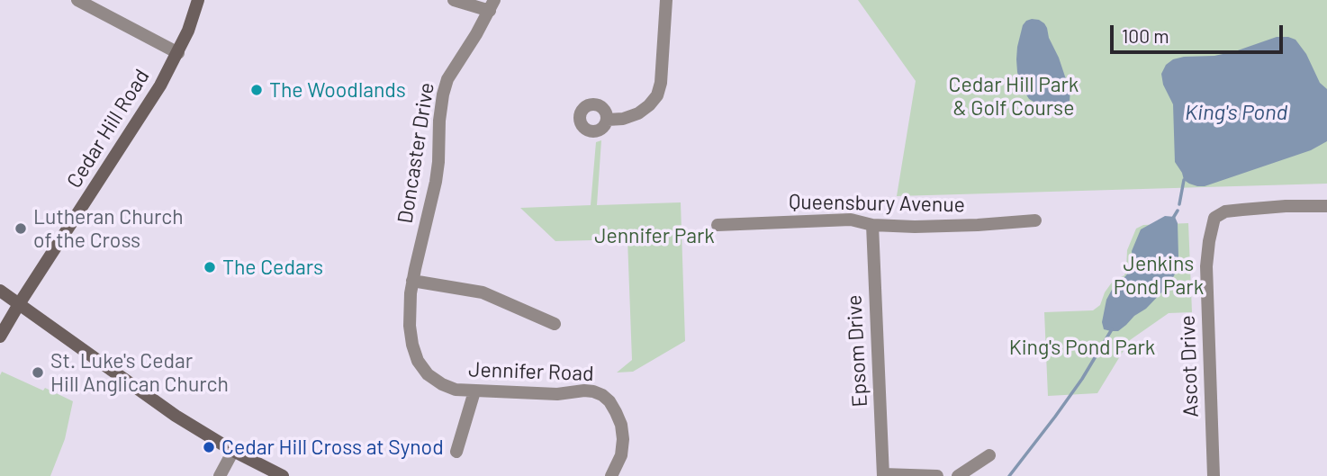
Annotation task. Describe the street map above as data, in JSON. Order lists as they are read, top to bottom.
{
  "streets": {
    "street": [
      "Cedar Hill Road",
      "Doncaster Drive",
      "Queensbury Avenue",
      "Epsom Drive",
      "Ascot Drive",
      "Jennifer Road"
    ]
  },
  "crossings": [
    ["Doncaster Drive", "Jennifer Road"],
    ["Queensbury Avenue", "Epsom Drive"]
  ],
  "water": ["King's Pond"],
  "parks": [
    "Cedar Hill Park & Golf Course",
    "Jennifer Park",
    "Jenkins Pond Park",
    "King's Pond Park"
  ],
  "places": [
    "The Woodlands",
    "Lutheran Church of the Cross",
    "The Cedars",
    "St. Luke's Cedar Hill Anglican Church",
    "Cedar Hill Cross at Synod"
  ],
  "scale_bar": "100 m"
}
